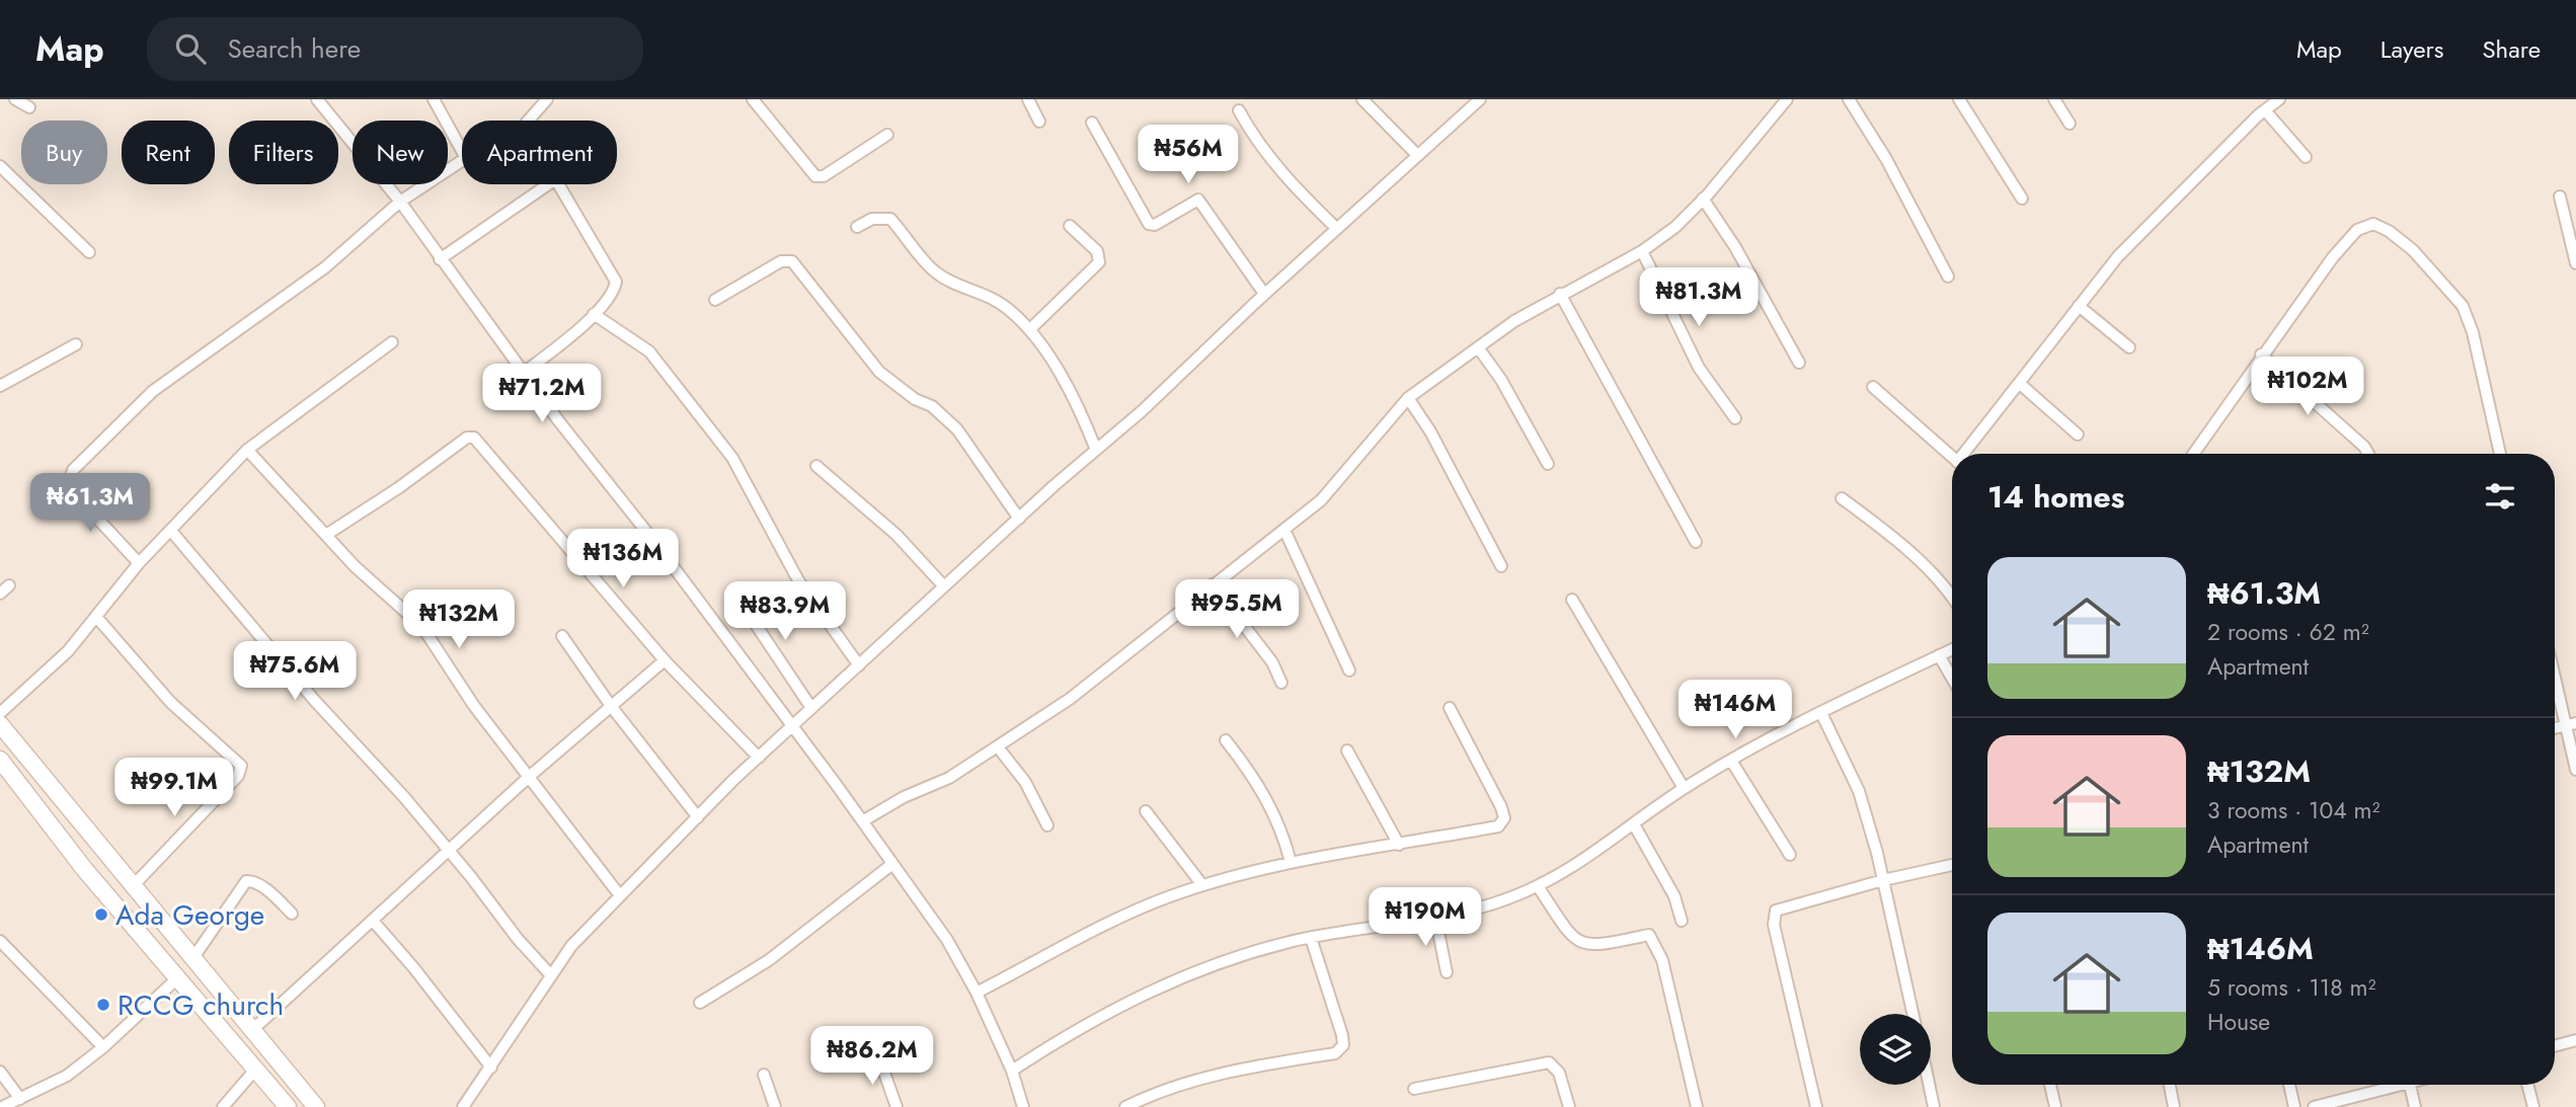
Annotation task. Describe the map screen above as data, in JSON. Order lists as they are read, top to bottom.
{
  "places": ["Ada George", "RCCG church"],
  "page": {
    "header": "Map",
    "search": "Search here",
    "nav": ["Map", "Layers", "Share"],
    "chip": [
      "Buy",
      "Rent",
      "Filters",
      "New",
      "Apartment"
    ],
    "price": [
      "₦56M",
      "₦81.3M",
      "₦102M",
      "₦71.2M",
      "₦61.3M",
      "₦136M",
      "₦95.5M",
      "₦83.9M",
      "₦132M",
      "₦75.6M",
      "₦146M",
      "₦99.1M",
      "₦190M",
      "₦86.2M"
    ],
    "heading": "14 homes",
    "list": [
      {
        "name": "₦61.3M",
        "note": "2 rooms · 62 m² · Apartment"
      },
      {
        "name": "₦132M",
        "note": "3 rooms · 104 m² · Apartment"
      },
      {
        "name": "₦146M",
        "note": "5 rooms · 118 m² · House"
      }
    ]
  }
}
